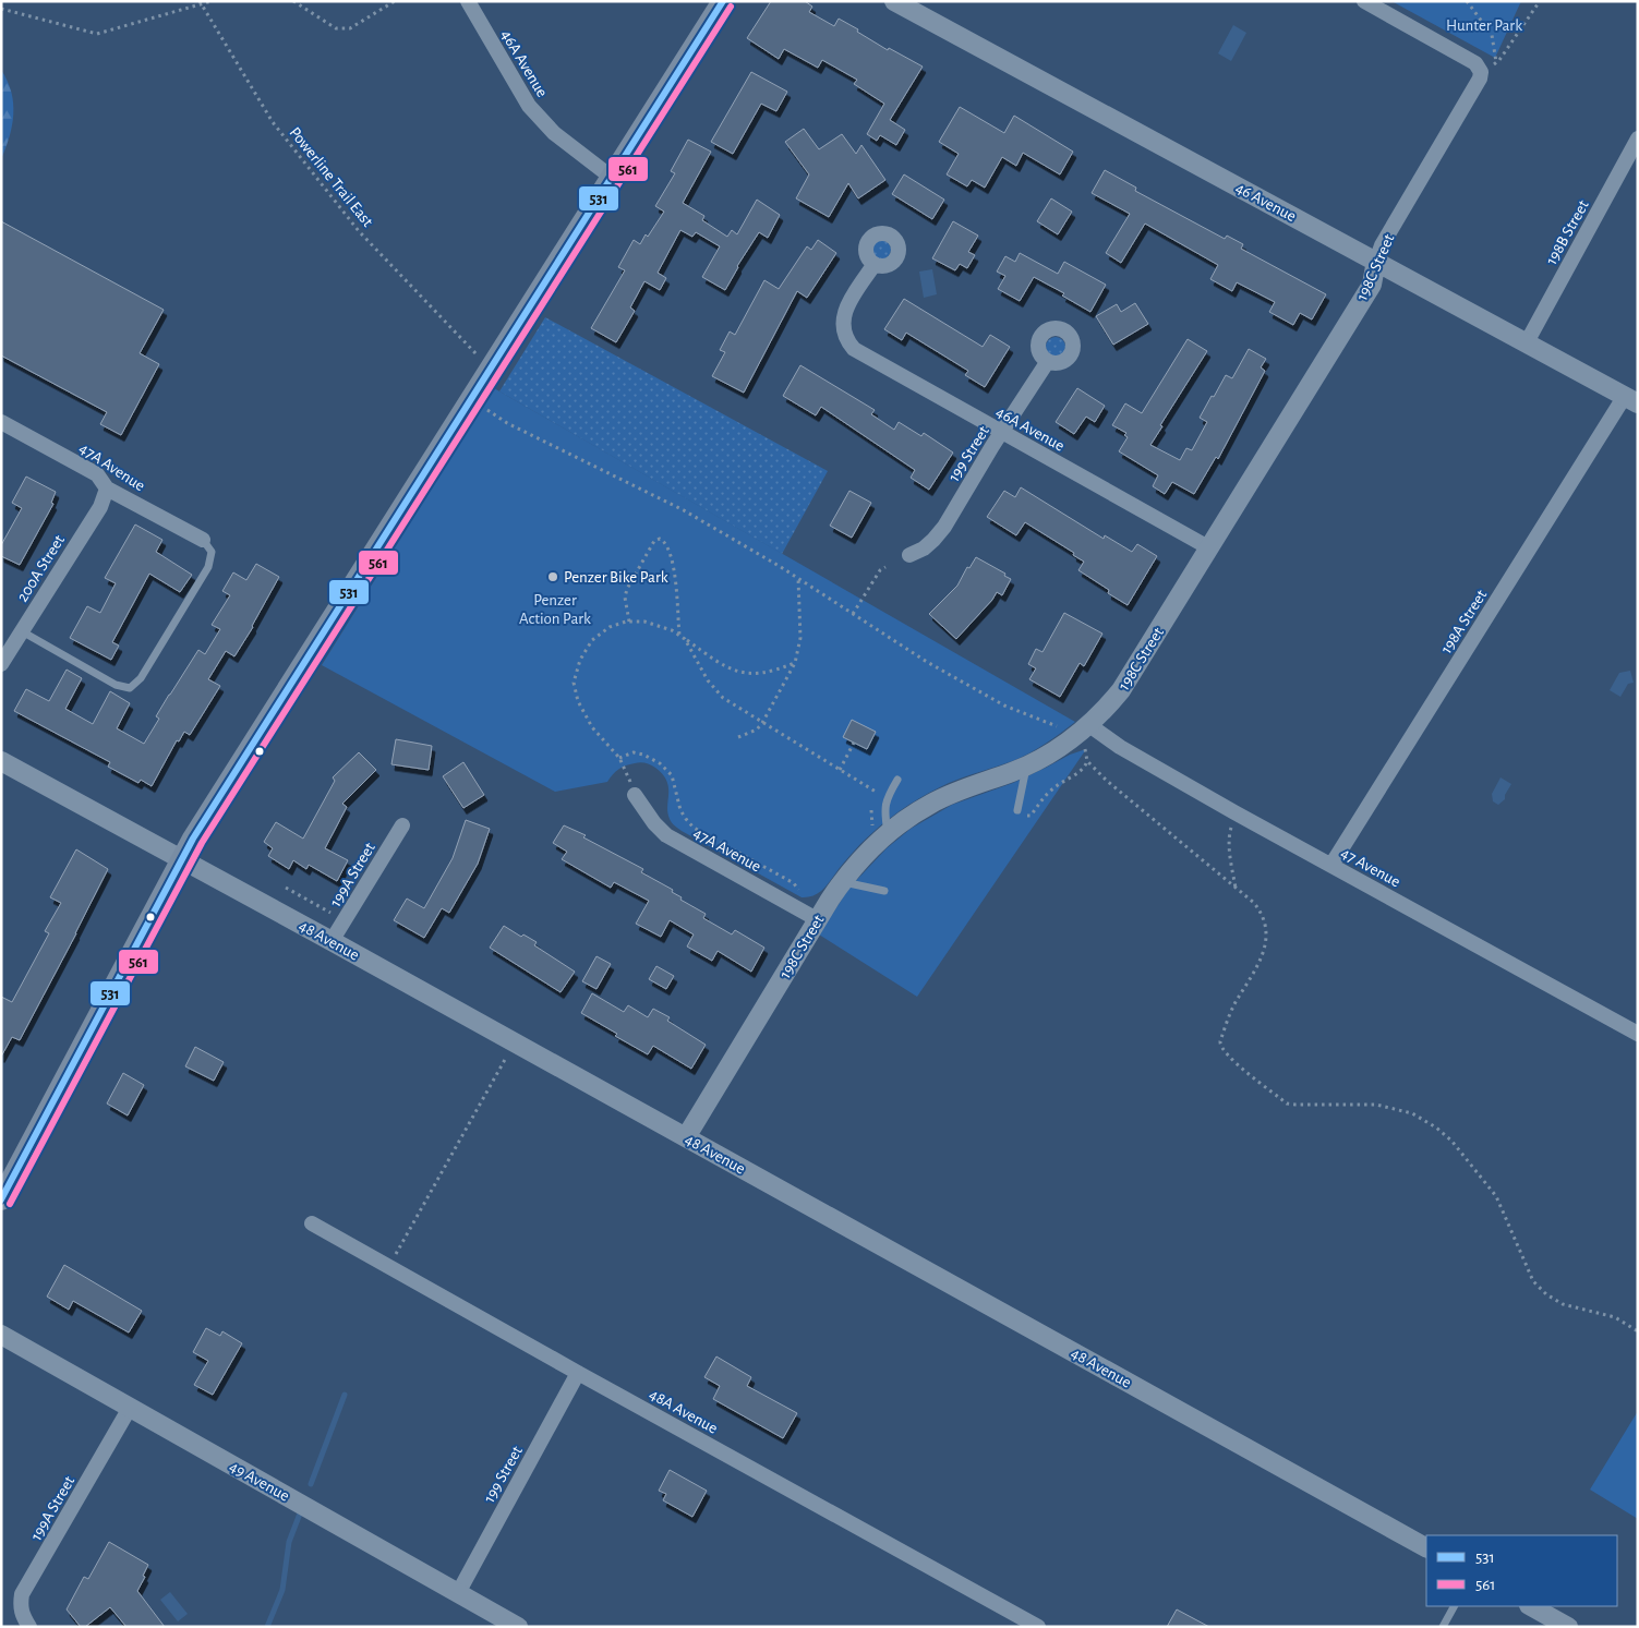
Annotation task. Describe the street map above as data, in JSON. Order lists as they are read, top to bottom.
{
  "streets": {
    "street": [
      "46A Avenue",
      "46 Avenue",
      "198B Street",
      "198C Street",
      "199 Street",
      "47A Avenue",
      "200A Street",
      "198A Street",
      "47 Avenue",
      "199A Street",
      "48 Avenue",
      "48A Avenue",
      "49 Avenue"
    ],
    "path": ["Powerline Trail East"]
  },
  "crossings": [
    ["46A Avenue", "198C Street"],
    ["46A Avenue", "199 Street"],
    ["46 Avenue", "198B Street"],
    ["46 Avenue", "198C Street"],
    ["46 Avenue", "198A Street"],
    ["198C Street", "47A Avenue"],
    ["198C Street", "47 Avenue"],
    ["198C Street", "48 Avenue"],
    ["199 Street", "48A Avenue"],
    ["199 Street", "49 Avenue"],
    ["47A Avenue", "200A Street"],
    ["198A Street", "47 Avenue"],
    ["199A Street", "48 Avenue"],
    ["199A Street", "49 Avenue"]
  ],
  "parks": ["Hunter Park", "Penzer Action Park"],
  "places": ["Penzer Bike Park"],
  "lines": ["transit line 531", "transit line 561"],
  "legend": ["531", "561"]
}
